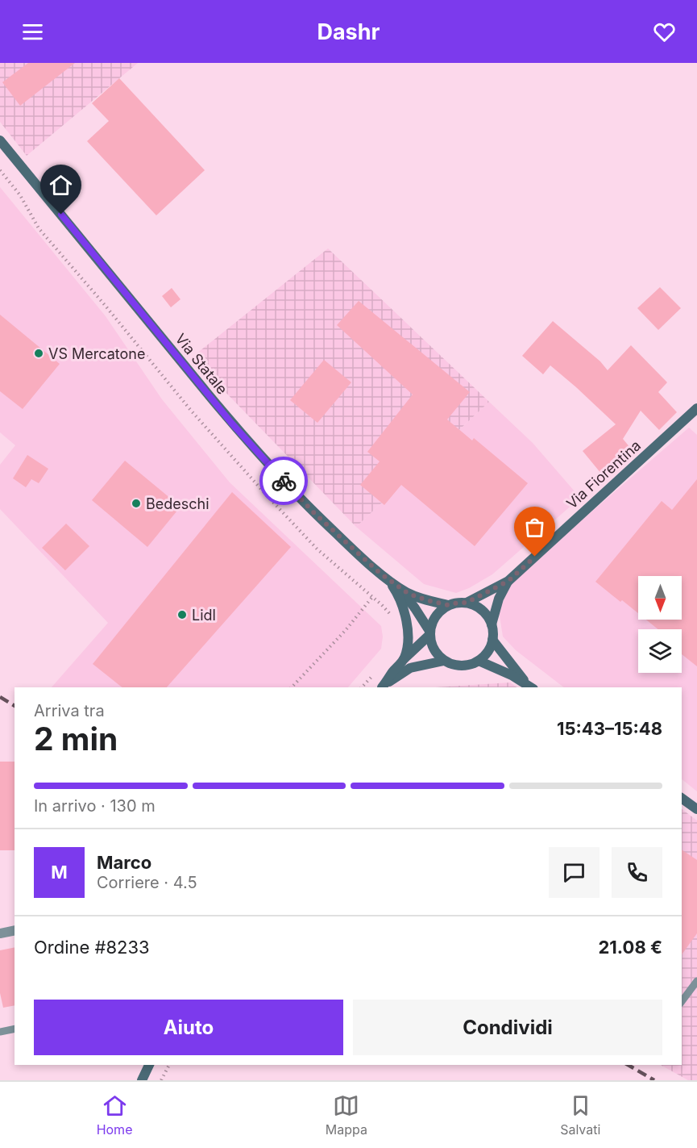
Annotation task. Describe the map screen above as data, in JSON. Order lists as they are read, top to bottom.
{
  "streets": {
    "main road": ["Via Statale", "Via Fiorentina"]
  },
  "crossings": [
    ["Via Statale", "Via Fiorentina"]
  ],
  "places": ["VS Mercatone", "Bedeschi", "Lidl"],
  "north": "bottom",
  "page": {
    "header": "Dashr",
    "heading": ["2 min", "Arriva tra", "15:43–15:48"],
    "panel": [
      "Marco",
      "Corriere · 4.5",
      "Ordine #8233",
      "21.08 €"
    ],
    "bar": "In arrivo · 130 m",
    "round": "M",
    "buttons": ["Aiuto", "Condividi"],
    "tabs": ["Home", "Mappa", "Salvati"]
  }
}
